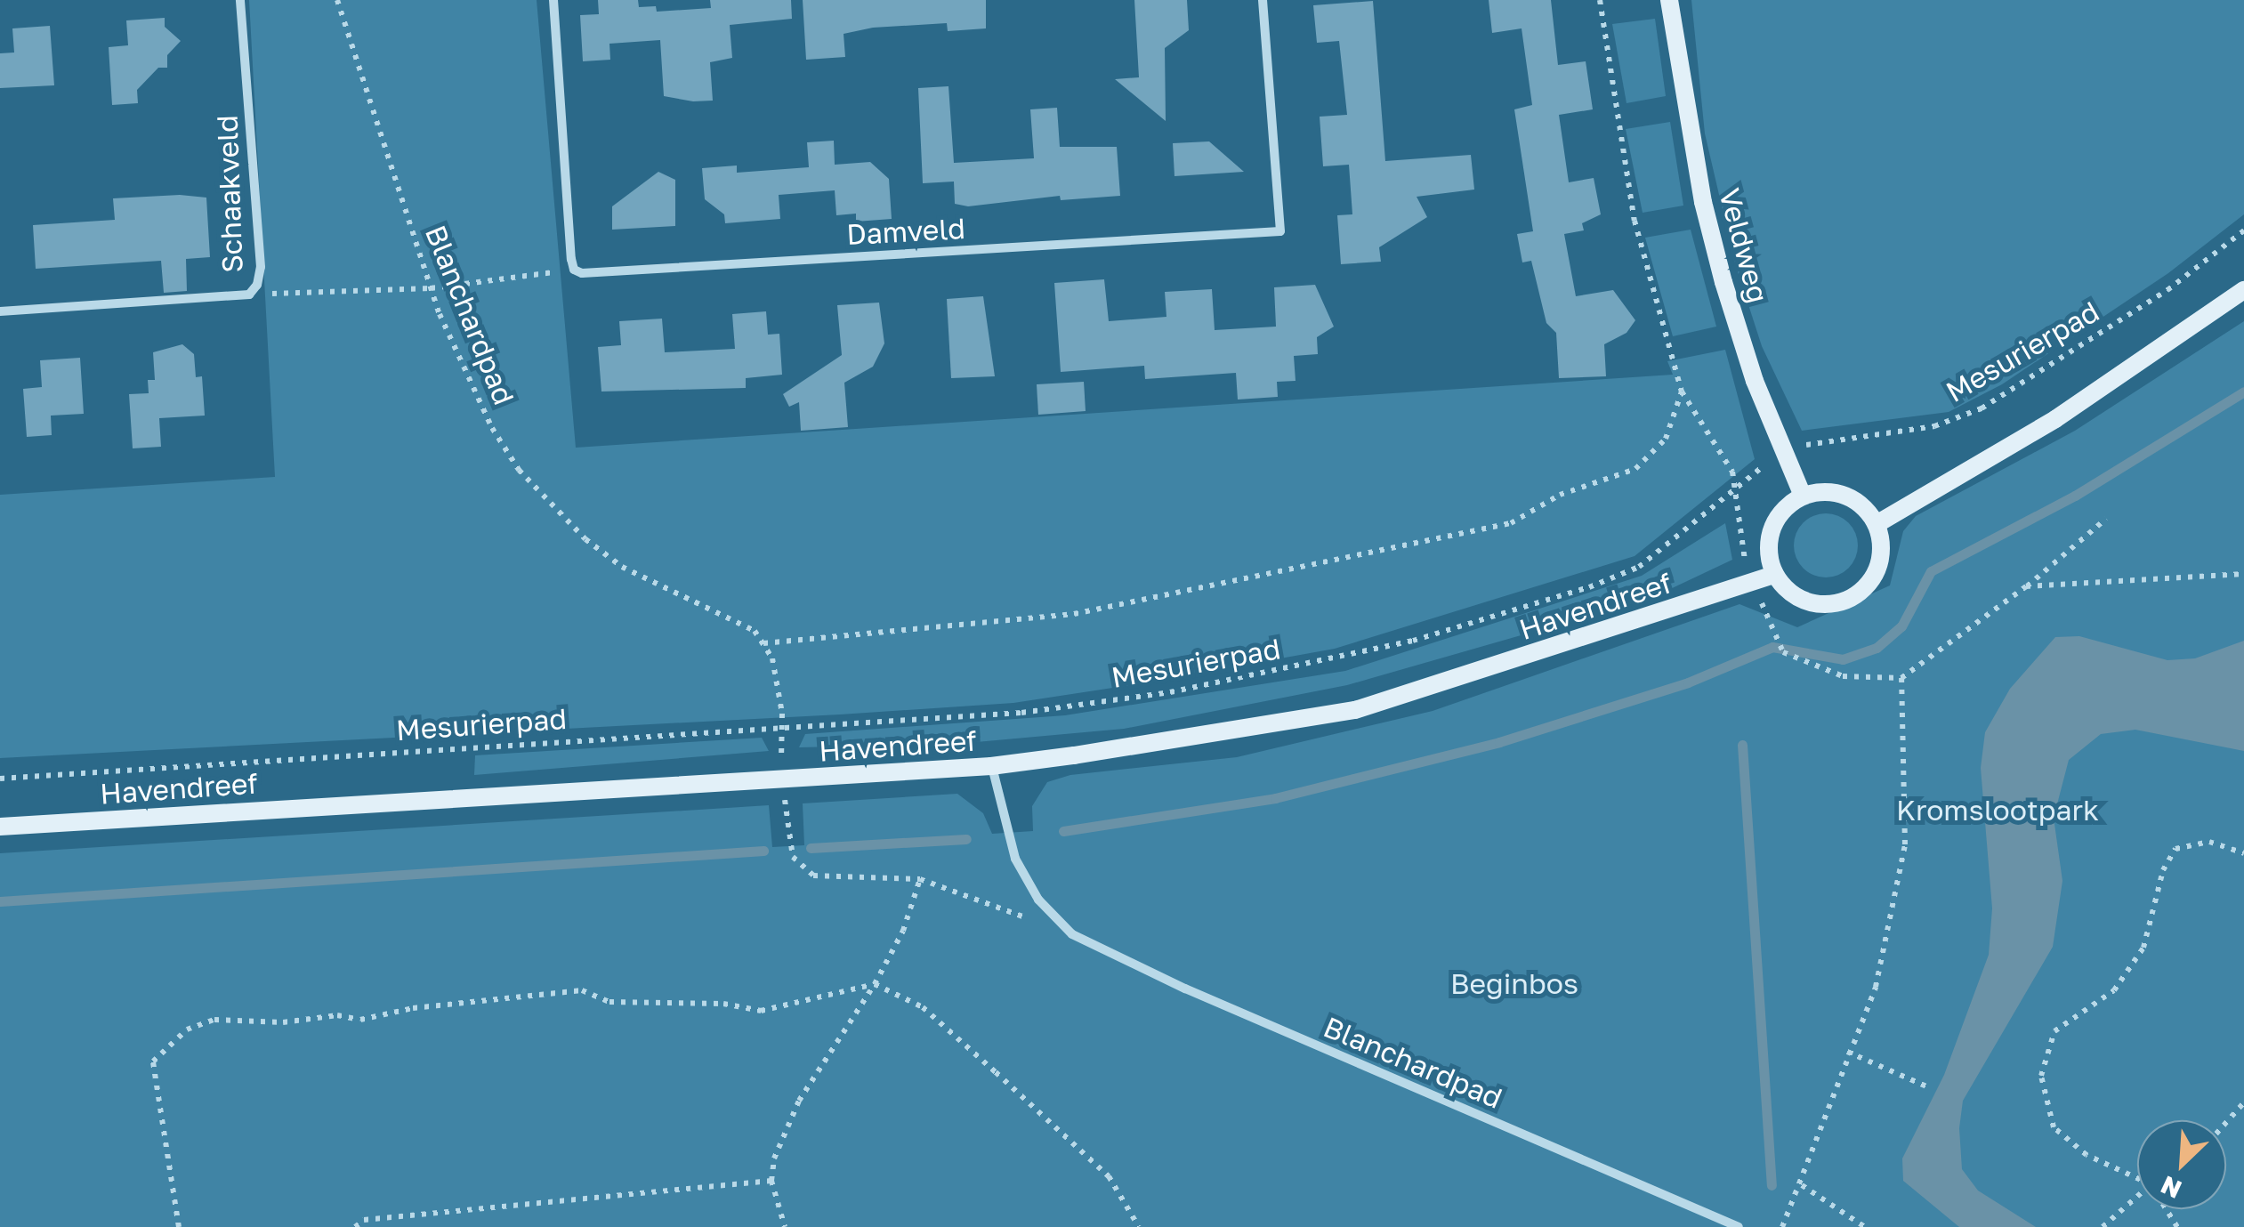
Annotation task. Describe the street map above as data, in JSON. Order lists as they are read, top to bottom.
{
  "streets": {
    "street": [
      "Schaakveld",
      "Damveld",
      "Veldweg",
      "Blanchardpad",
      "Havendreef"
    ],
    "path": ["Mesurierpad"]
  },
  "crossings": [
    ["Veldweg", "Mesurierpad"],
    ["Veldweg", "Havendreef"],
    ["Blanchardpad", "Havendreef"]
  ],
  "parks": ["Kromslootpark", "Beginbos"],
  "north": "bottom left"
}
